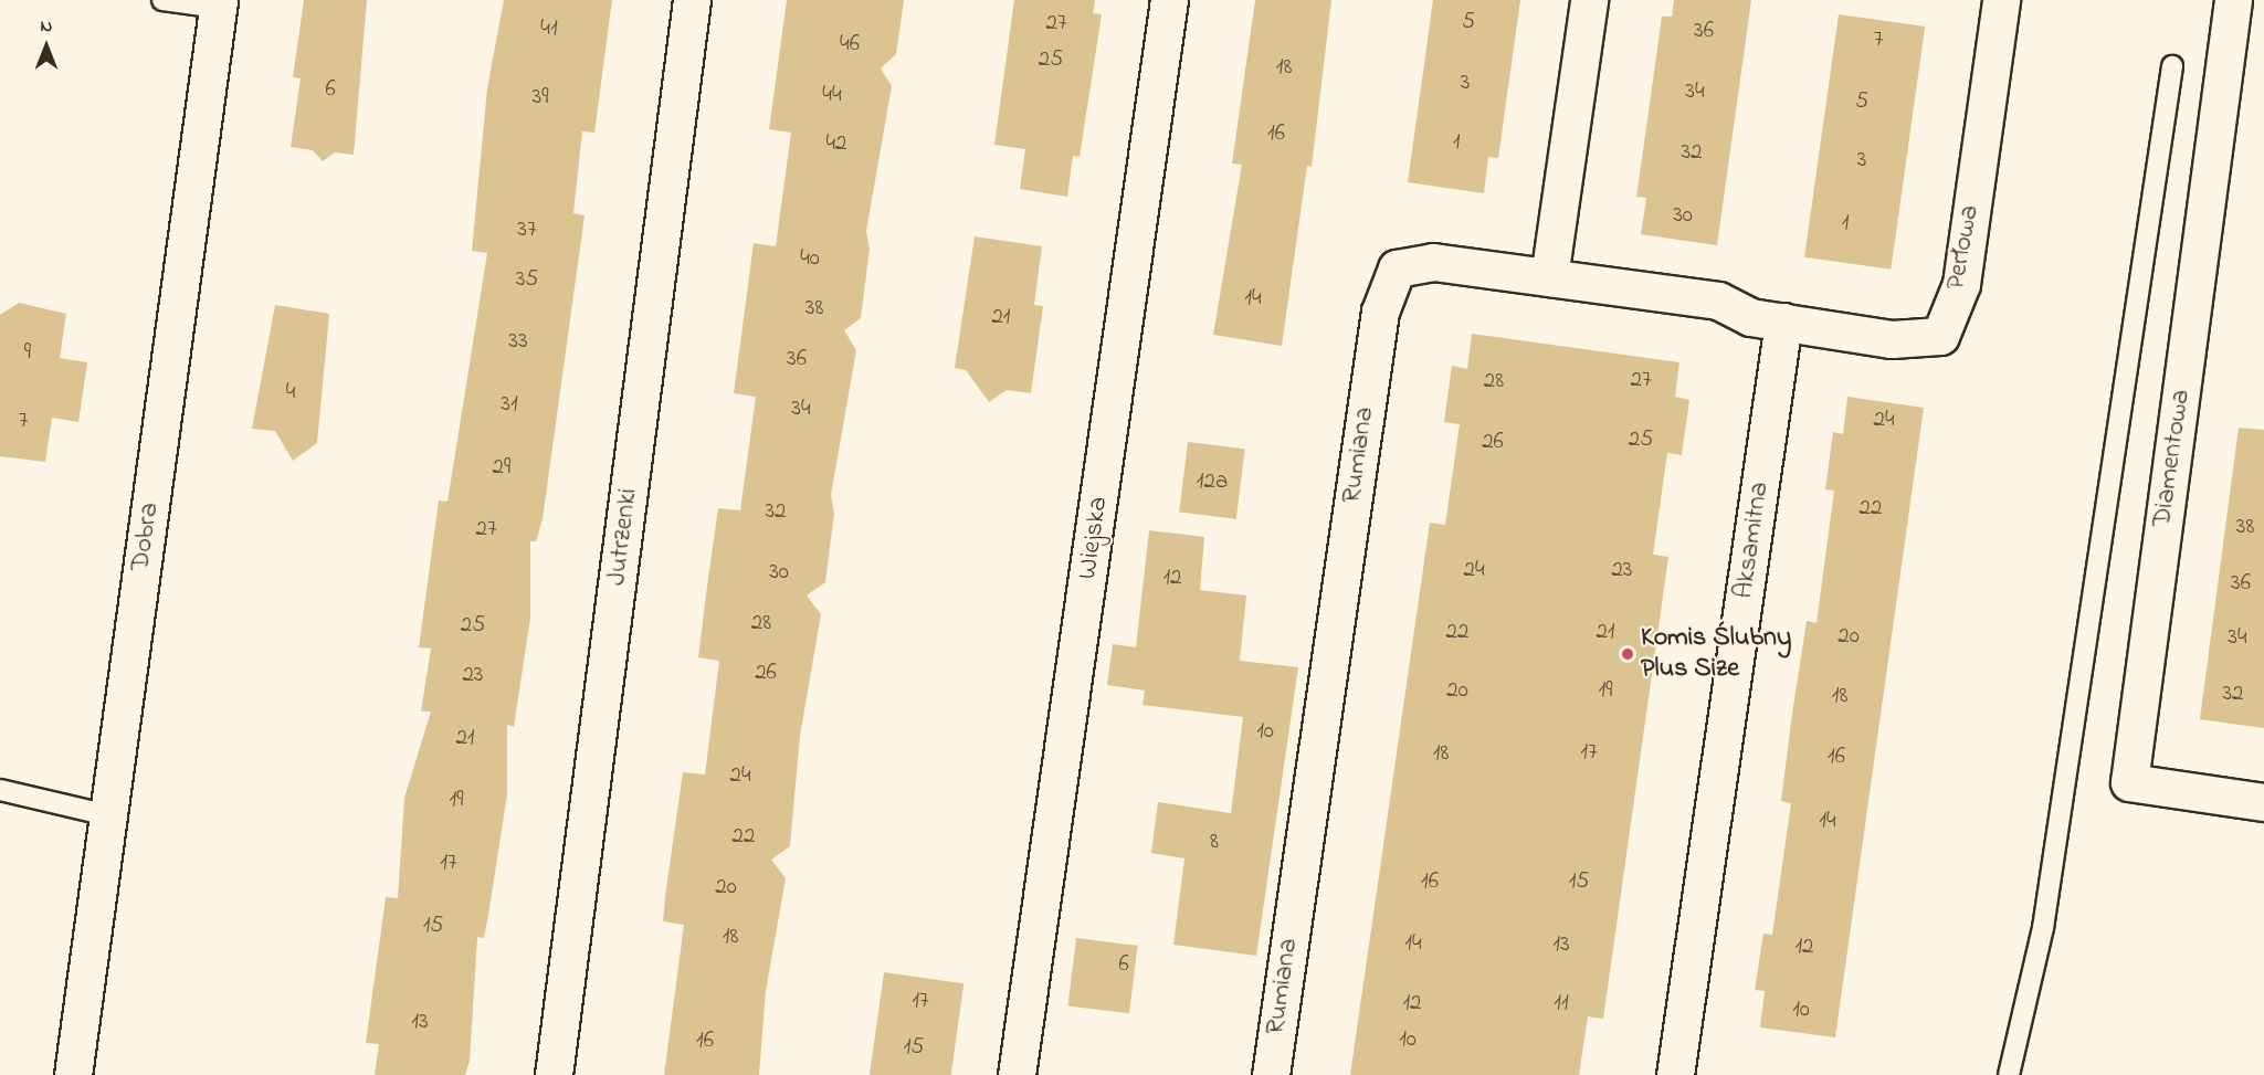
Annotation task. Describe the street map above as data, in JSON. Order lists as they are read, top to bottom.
{
  "streets": {
    "street": [
      "Perłowa",
      "Rumiana",
      "Diamentowa",
      "Dobra",
      "Jutrzenki",
      "Wiejska",
      "Aksamitna"
    ]
  },
  "crossings": [
    ["Perłowa", "Aksamitna"]
  ],
  "places": ["Komis Ślubny Plus Size"],
  "house_numbers": [
    "5",
    "27",
    "41",
    "36",
    "7",
    "46",
    "25",
    "18",
    "3",
    "6",
    "34",
    "44",
    "39",
    "5",
    "16",
    "1",
    "42",
    "32",
    "3",
    "30",
    "1",
    "37",
    "40",
    "35",
    "14",
    "38",
    "21",
    "33",
    "9",
    "36",
    "27",
    "28",
    "4",
    "31",
    "34",
    "24",
    "7",
    "25",
    "26",
    "29",
    "12a",
    "22",
    "32",
    "38",
    "27",
    "24",
    "23",
    "30",
    "12",
    "36",
    "28",
    "25",
    "22",
    "21",
    "20",
    "34",
    "26",
    "23",
    "20",
    "19",
    "32",
    "18",
    "10",
    "21",
    "17",
    "18",
    "16",
    "24",
    "19",
    "14",
    "22",
    "8",
    "17",
    "16",
    "15",
    "20",
    "15",
    "18",
    "14",
    "13",
    "12",
    "6",
    "17",
    "12",
    "11",
    "10",
    "13",
    "10",
    "16",
    "15"
  ],
  "north": "top"
}
